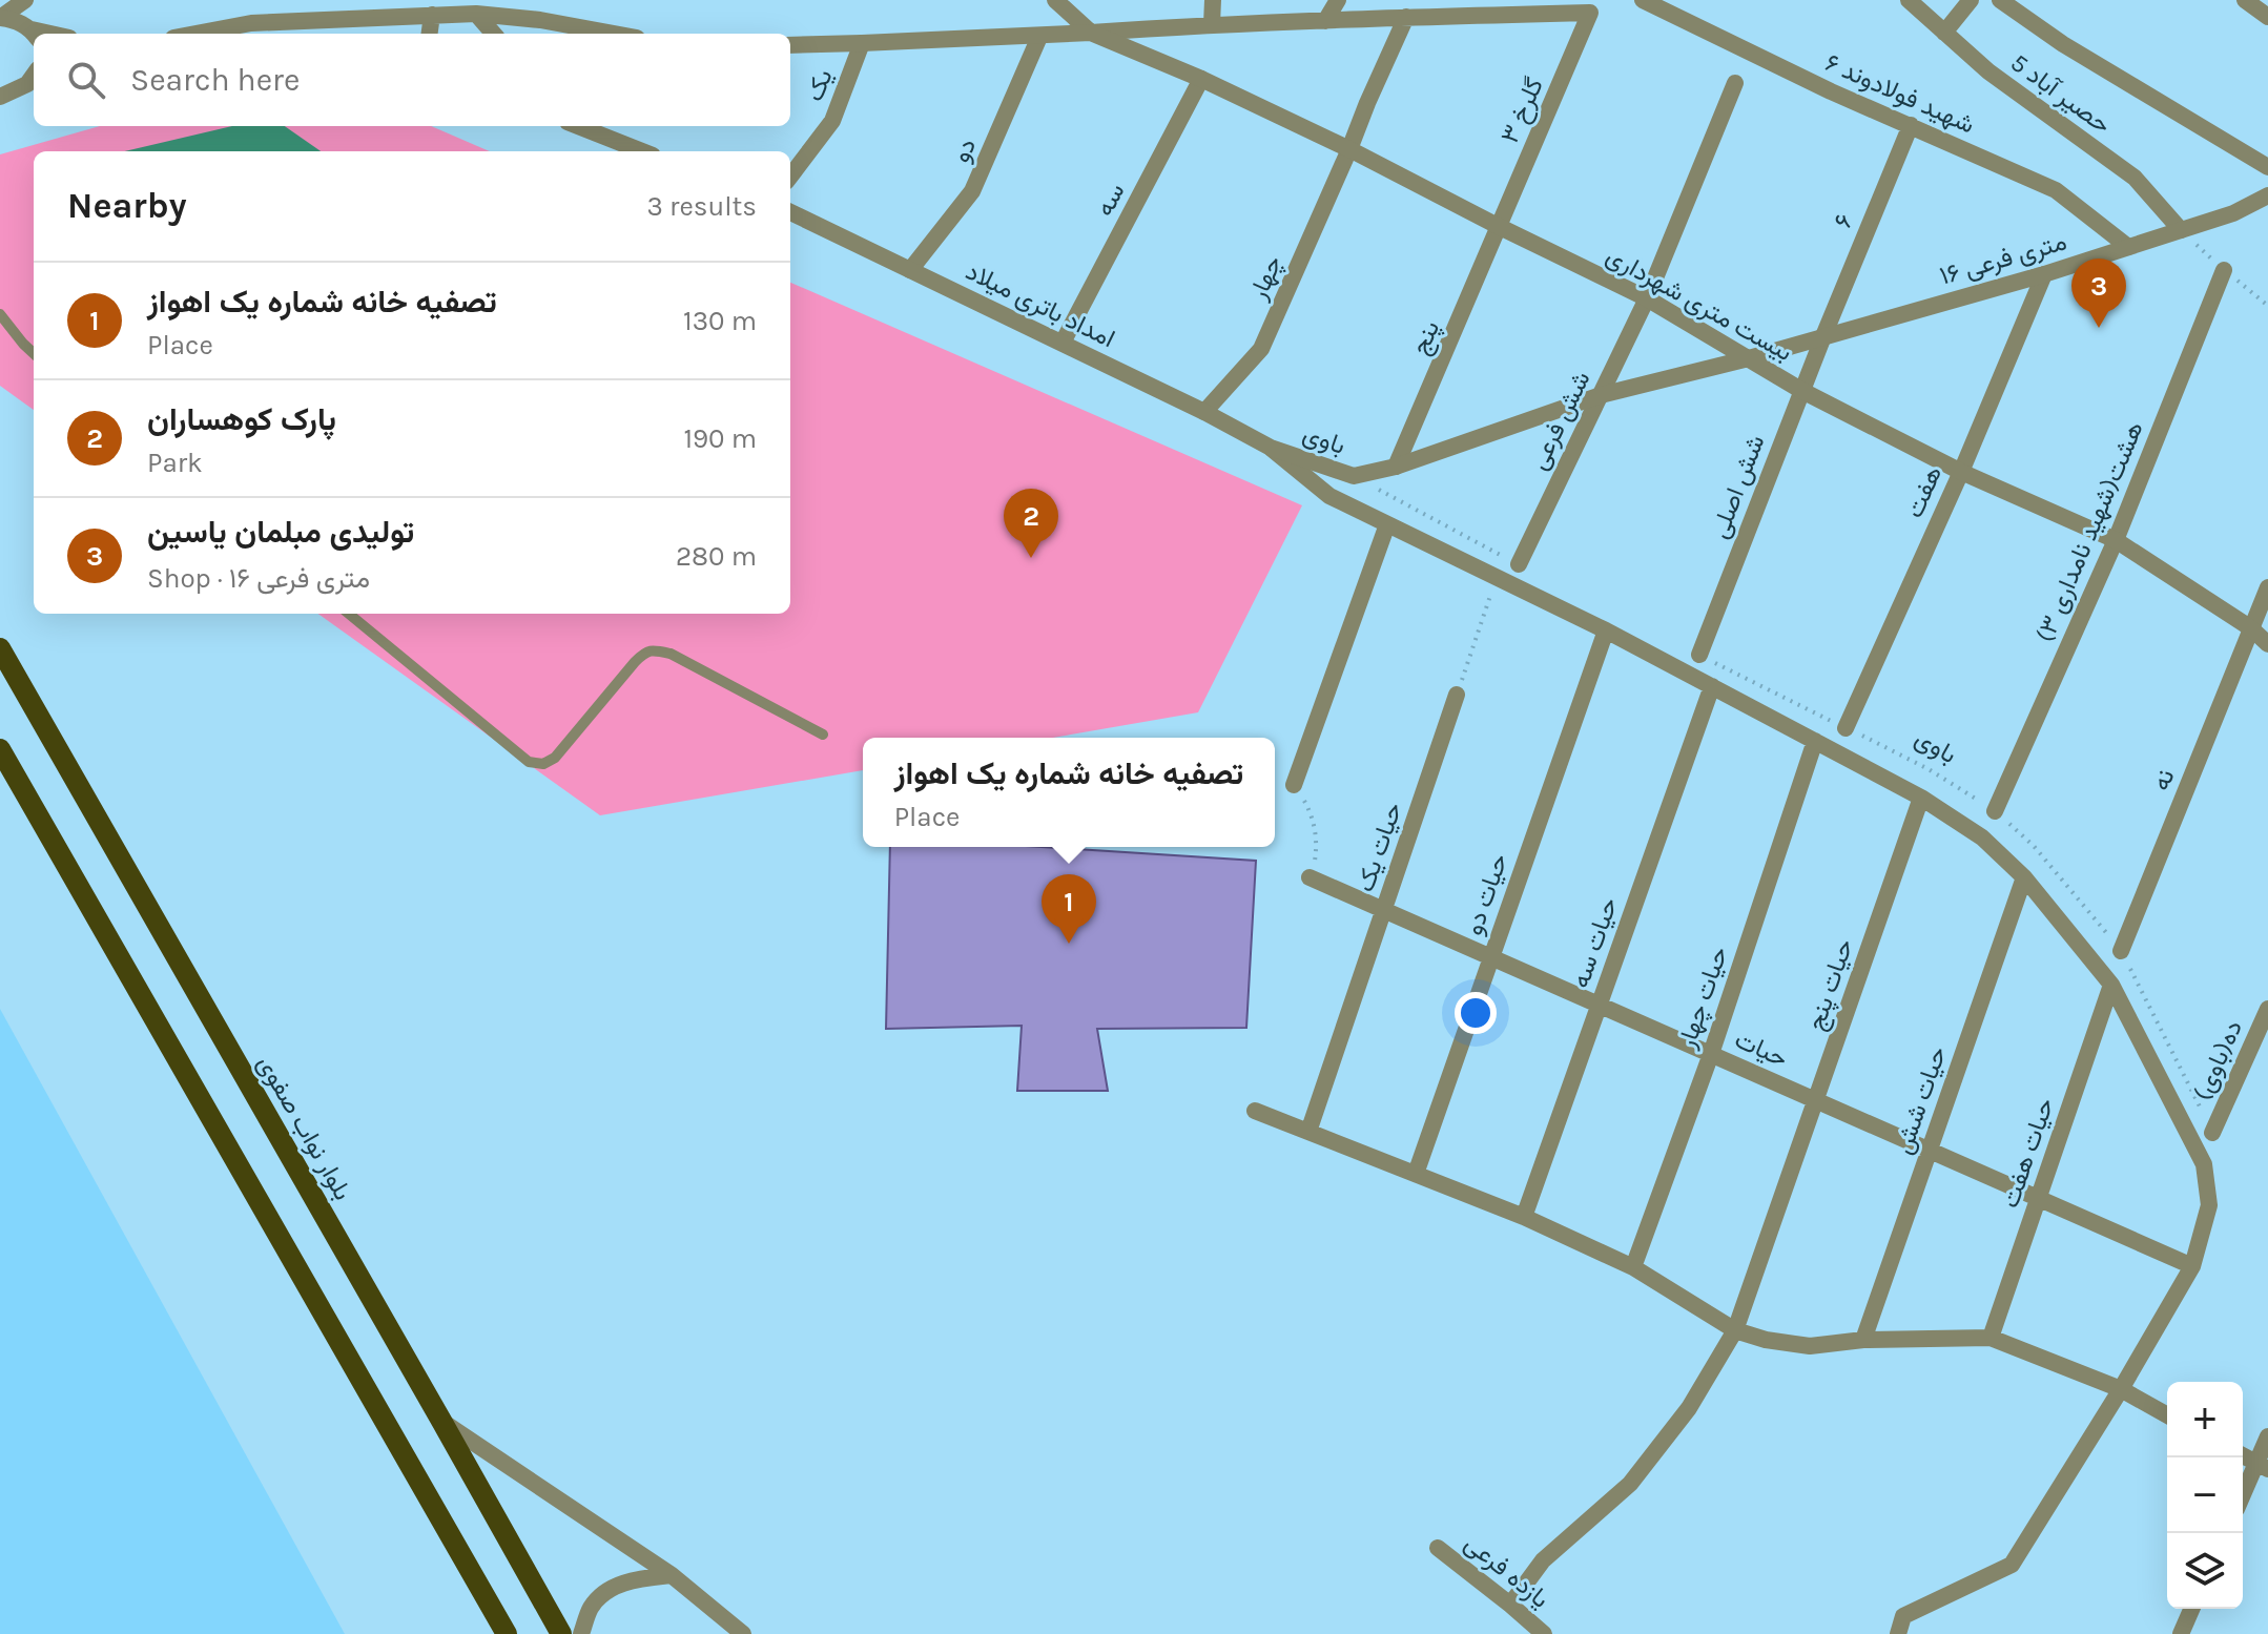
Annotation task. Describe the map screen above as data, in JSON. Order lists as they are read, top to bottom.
{
  "streets": {
    "main road": ["بلوار نواب صفوی"],
    "street": [
      "یک",
      "شهید فولادوند ۶",
      "حصیر آباد 5",
      "گلرخ ۳",
      "دو",
      "سه",
      "۶",
      "۱۶ متری فرعی",
      "چهار",
      "بیست متری شهرداری",
      "امداد باتری میلاد",
      "پنج",
      "شش فرعی",
      "باوی",
      "شش اصلی",
      "هفت",
      "هشت(شهید نامداری ۳)",
      "نه",
      "حیات یک",
      "حیات دو",
      "حیات سه",
      "حیات پنج",
      "حیات چهار",
      "حیات",
      "ده(باوی)",
      "حیات شش",
      "حیات هفت",
      "یازده فرعی"
    ]
  },
  "crossings": [
    ["شهید فولادوند ۶", "۶"],
    ["شهید فولادوند ۶", "۱۶ متری فرعی"],
    ["حصیر آباد 5", "۱۶ متری فرعی"],
    ["گلرخ ۳", "چهار"],
    ["گلرخ ۳", "بیست متری شهرداری"],
    ["گلرخ ۳", "پنج"],
    ["دو", "امداد باتری میلاد"],
    ["سه", "بیست متری شهرداری"],
    ["سه", "امداد باتری میلاد"],
    ["۶", "۱۶ متری فرعی"],
    ["۶", "شش اصلی"],
    ["۱۶ متری فرعی", "بیست متری شهرداری"],
    ["۱۶ متری فرعی", "پنج"],
    ["۱۶ متری فرعی", "شش فرعی"],
    ["۱۶ متری فرعی", "باوی"],
    ["۱۶ متری فرعی", "شش اصلی"],
    ["۱۶ متری فرعی", "هفت"],
    ["چهار", "بیست متری شهرداری"],
    ["چهار", "امداد باتری میلاد"],
    ["بیست متری شهرداری", "پنج"],
    ["بیست متری شهرداری", "شش فرعی"],
    ["بیست متری شهرداری", "شش اصلی"],
    ["بیست متری شهرداری", "هفت"],
    ["بیست متری شهرداری", "هشت(شهید نامداری ۳)"],
    ["بیست متری شهرداری", "نه"],
    ["امداد باتری میلاد", "باوی"],
    ["شش فرعی", "باوی"],
    ["باوی", "شش اصلی"],
    ["باوی", "هفت"],
    ["باوی", "هشت(شهید نامداری ۳)"],
    ["باوی", "نه"],
    ["باوی", "حیات دو"],
    ["باوی", "حیات سه"],
    ["باوی", "حیات پنج"],
    ["باوی", "حیات چهار"],
    ["باوی", "حیات"],
    ["باوی", "ده(باوی)"],
    ["باوی", "حیات شش"],
    ["باوی", "حیات هفت"],
    ["حیات یک", "حیات"],
    ["حیات دو", "حیات"],
    ["حیات سه", "حیات"],
    ["حیات پنج", "حیات"],
    ["حیات پنج", "یازده فرعی"],
    ["حیات چهار", "حیات"],
    ["حیات", "حیات شش"],
    ["حیات", "حیات هفت"]
  ],
  "page": {
    "search": "Search here",
    "heading": ["Nearby", "3 results"],
    "pins": ["3", "2", "1"],
    "list": [
      {
        "mark": "1",
        "name": "تصفیه خانه شماره یک اهواز",
        "note": "Place",
        "value": "130 m"
      },
      {
        "mark": "2",
        "name": "پارک کوهساران",
        "note": "Park",
        "value": "190 m"
      },
      {
        "mark": "3",
        "name": "تولیدی مبلمان یاسین",
        "note": "Shop · ۱۶ متری فرعی",
        "value": "280 m"
      }
    ],
    "popup": ["تصفیه خانه شماره یک اهواز", "Place"],
    "map_buttons": ["+", "−"]
  }
}
